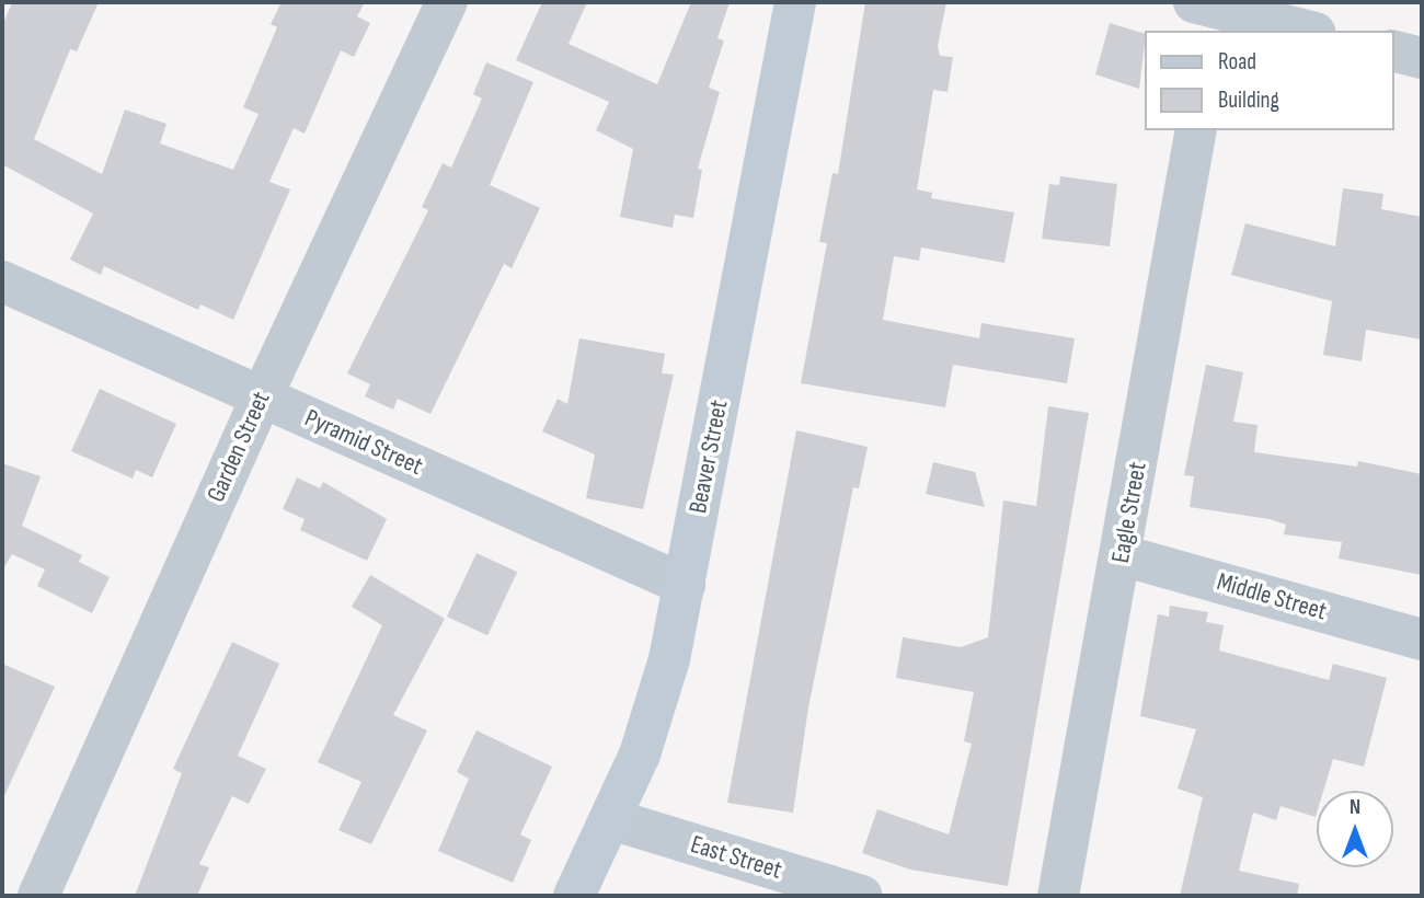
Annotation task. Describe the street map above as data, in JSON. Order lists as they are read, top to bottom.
{
  "streets": {
    "street": [
      "Pyramid Street",
      "Garden Street",
      "Beaver Street",
      "Eagle Street",
      "Middle Street",
      "East Street"
    ]
  },
  "crossings": [
    ["Pyramid Street", "Garden Street"],
    ["Pyramid Street", "Beaver Street"],
    ["Beaver Street", "East Street"],
    ["Eagle Street", "Middle Street"]
  ],
  "legend": ["Road", "Building"],
  "north": "top"
}
